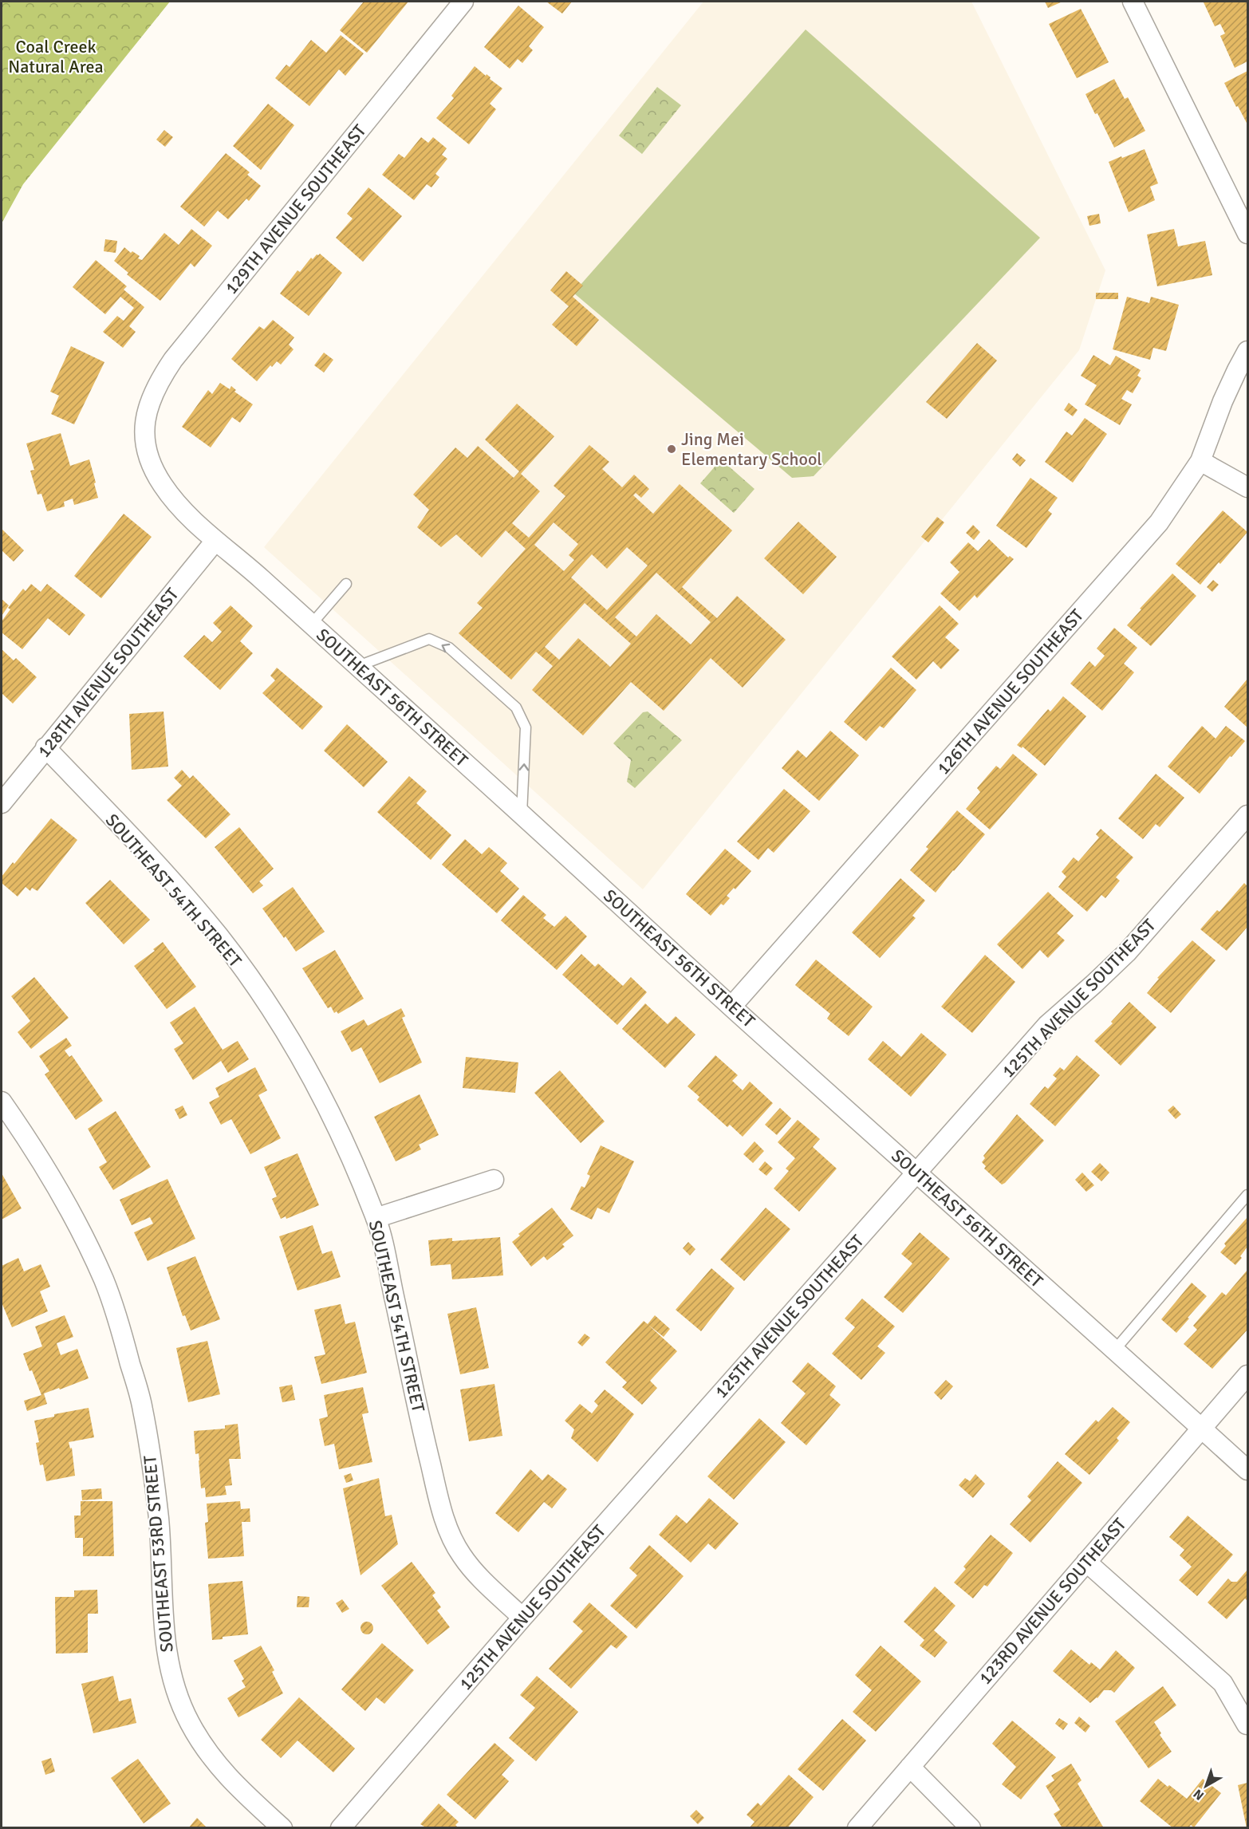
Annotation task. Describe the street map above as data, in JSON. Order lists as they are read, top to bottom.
{
  "streets": {
    "street": [
      "129TH AVENUE SOUTHEAST",
      "128TH AVENUE SOUTHEAST",
      "126TH AVENUE SOUTHEAST",
      "SOUTHEAST 56TH STREET",
      "SOUTHEAST 54TH STREET",
      "125TH AVENUE SOUTHEAST",
      "SOUTHEAST 53RD STREET",
      "123RD AVENUE SOUTHEAST"
    ]
  },
  "crossings": [
    ["129TH AVENUE SOUTHEAST", "SOUTHEAST 56TH STREET"],
    ["128TH AVENUE SOUTHEAST", "SOUTHEAST 56TH STREET"],
    ["128TH AVENUE SOUTHEAST", "SOUTHEAST 54TH STREET"],
    ["126TH AVENUE SOUTHEAST", "SOUTHEAST 56TH STREET"],
    ["SOUTHEAST 56TH STREET", "125TH AVENUE SOUTHEAST"],
    ["SOUTHEAST 56TH STREET", "123RD AVENUE SOUTHEAST"],
    ["SOUTHEAST 54TH STREET", "125TH AVENUE SOUTHEAST"]
  ],
  "parks": ["Coal Creek Natural Area"],
  "places": ["Jing Mei Elementary School"],
  "north": "bottom left"
}
